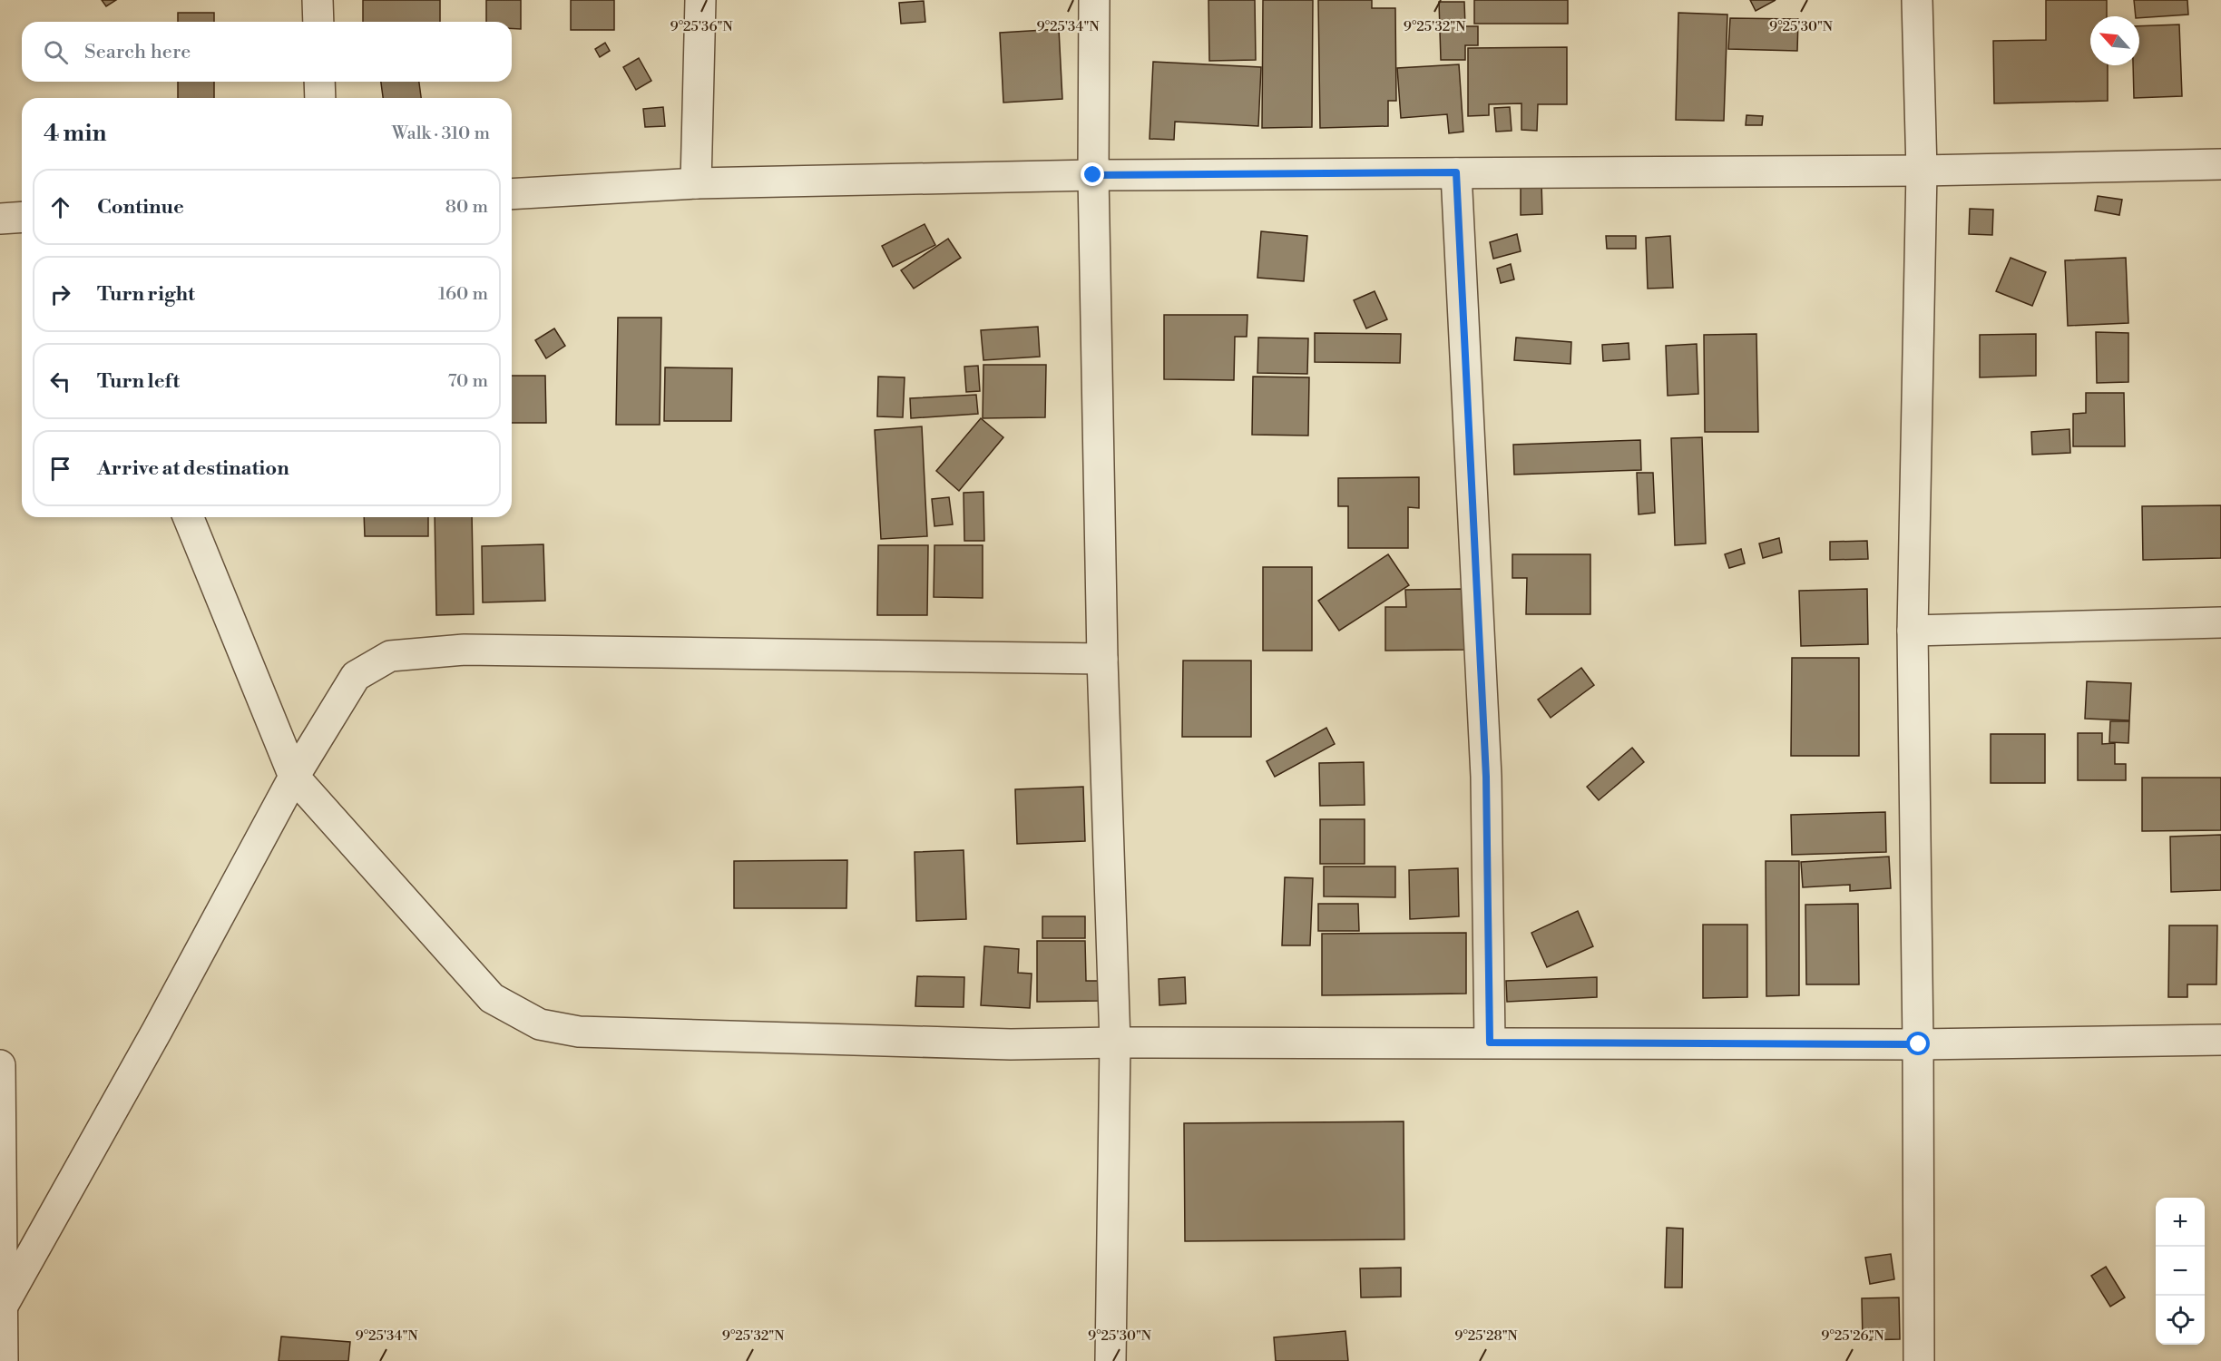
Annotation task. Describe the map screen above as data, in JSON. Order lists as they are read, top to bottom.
{
  "north": "top left",
  "page": {
    "search": "Search here",
    "heading": ["4 min", "Walk · 310 m"],
    "list": [
      ["Continue", "80 m"],
      ["Turn right", "160 m"],
      ["Turn left", "70 m"],
      "Arrive at destination"
    ],
    "map_buttons": ["+", "−"]
  },
  "coordinates": [
    "9°25'36\"N",
    "9°25'34\"N",
    "9°25'32\"N",
    "9°25'30\"N",
    "9°25'28\"N",
    "9°25'26\"N"
  ]
}
